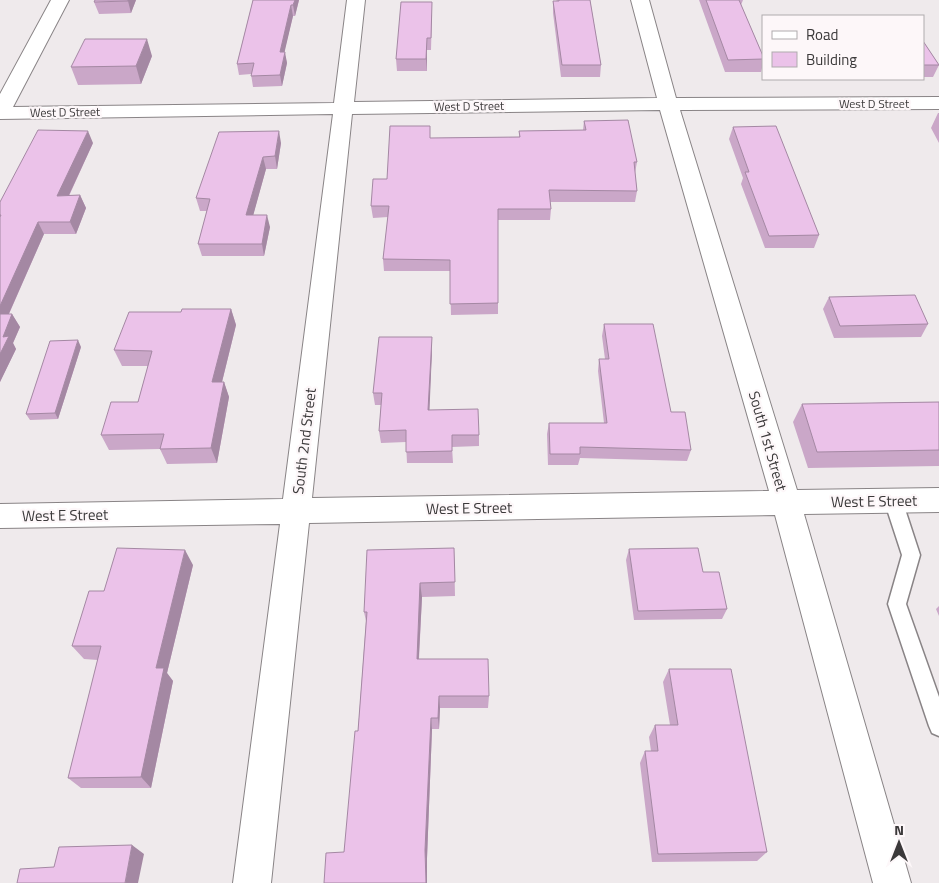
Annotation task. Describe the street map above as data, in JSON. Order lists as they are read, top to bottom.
{
  "streets": {
    "street": [
      "West D Street",
      "South 2nd Street",
      "South 1st Street",
      "West E Street"
    ]
  },
  "crossings": [
    ["West D Street", "South 2nd Street"],
    ["West D Street", "South 1st Street"],
    ["South 2nd Street", "West E Street"],
    ["South 1st Street", "West E Street"]
  ],
  "legend": ["Road", "Building"],
  "north": "top"
}
